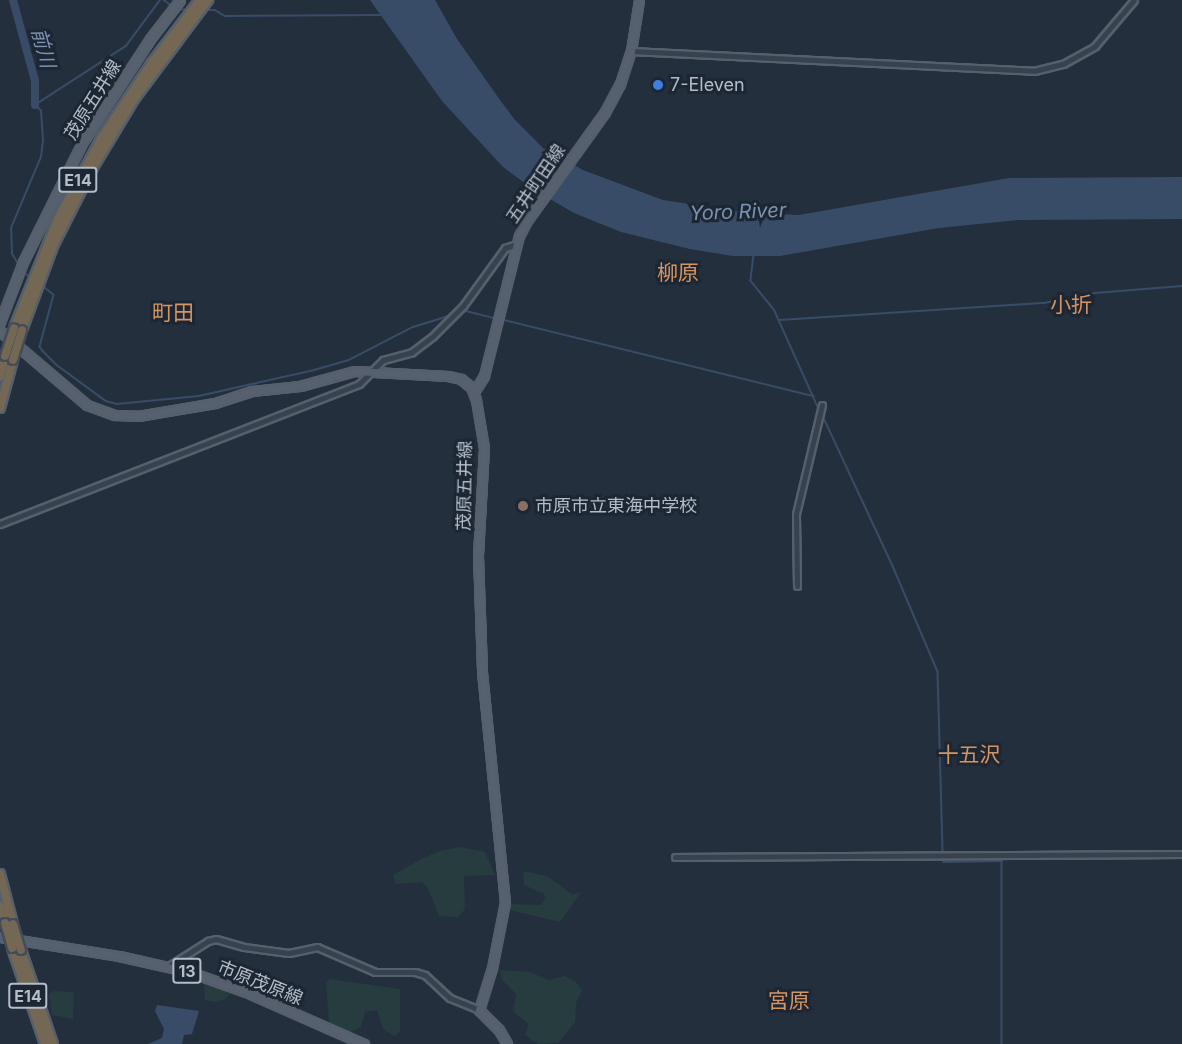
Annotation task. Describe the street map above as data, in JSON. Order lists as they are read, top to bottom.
{
  "streets": {
    "highway": ["E14"],
    "main road": [
      "茂原五井線",
      "五井町田線",
      "13",
      "市原茂原線"
    ]
  },
  "crossings": [
    ["茂原五井線", "五井町田線"]
  ],
  "districts": [
    "柳原",
    "小折",
    "町田",
    "十五沢",
    "宮原"
  ],
  "water": ["前川", "Yoro River"],
  "places": ["7-Eleven", "市原市立東海中学校"]
}
